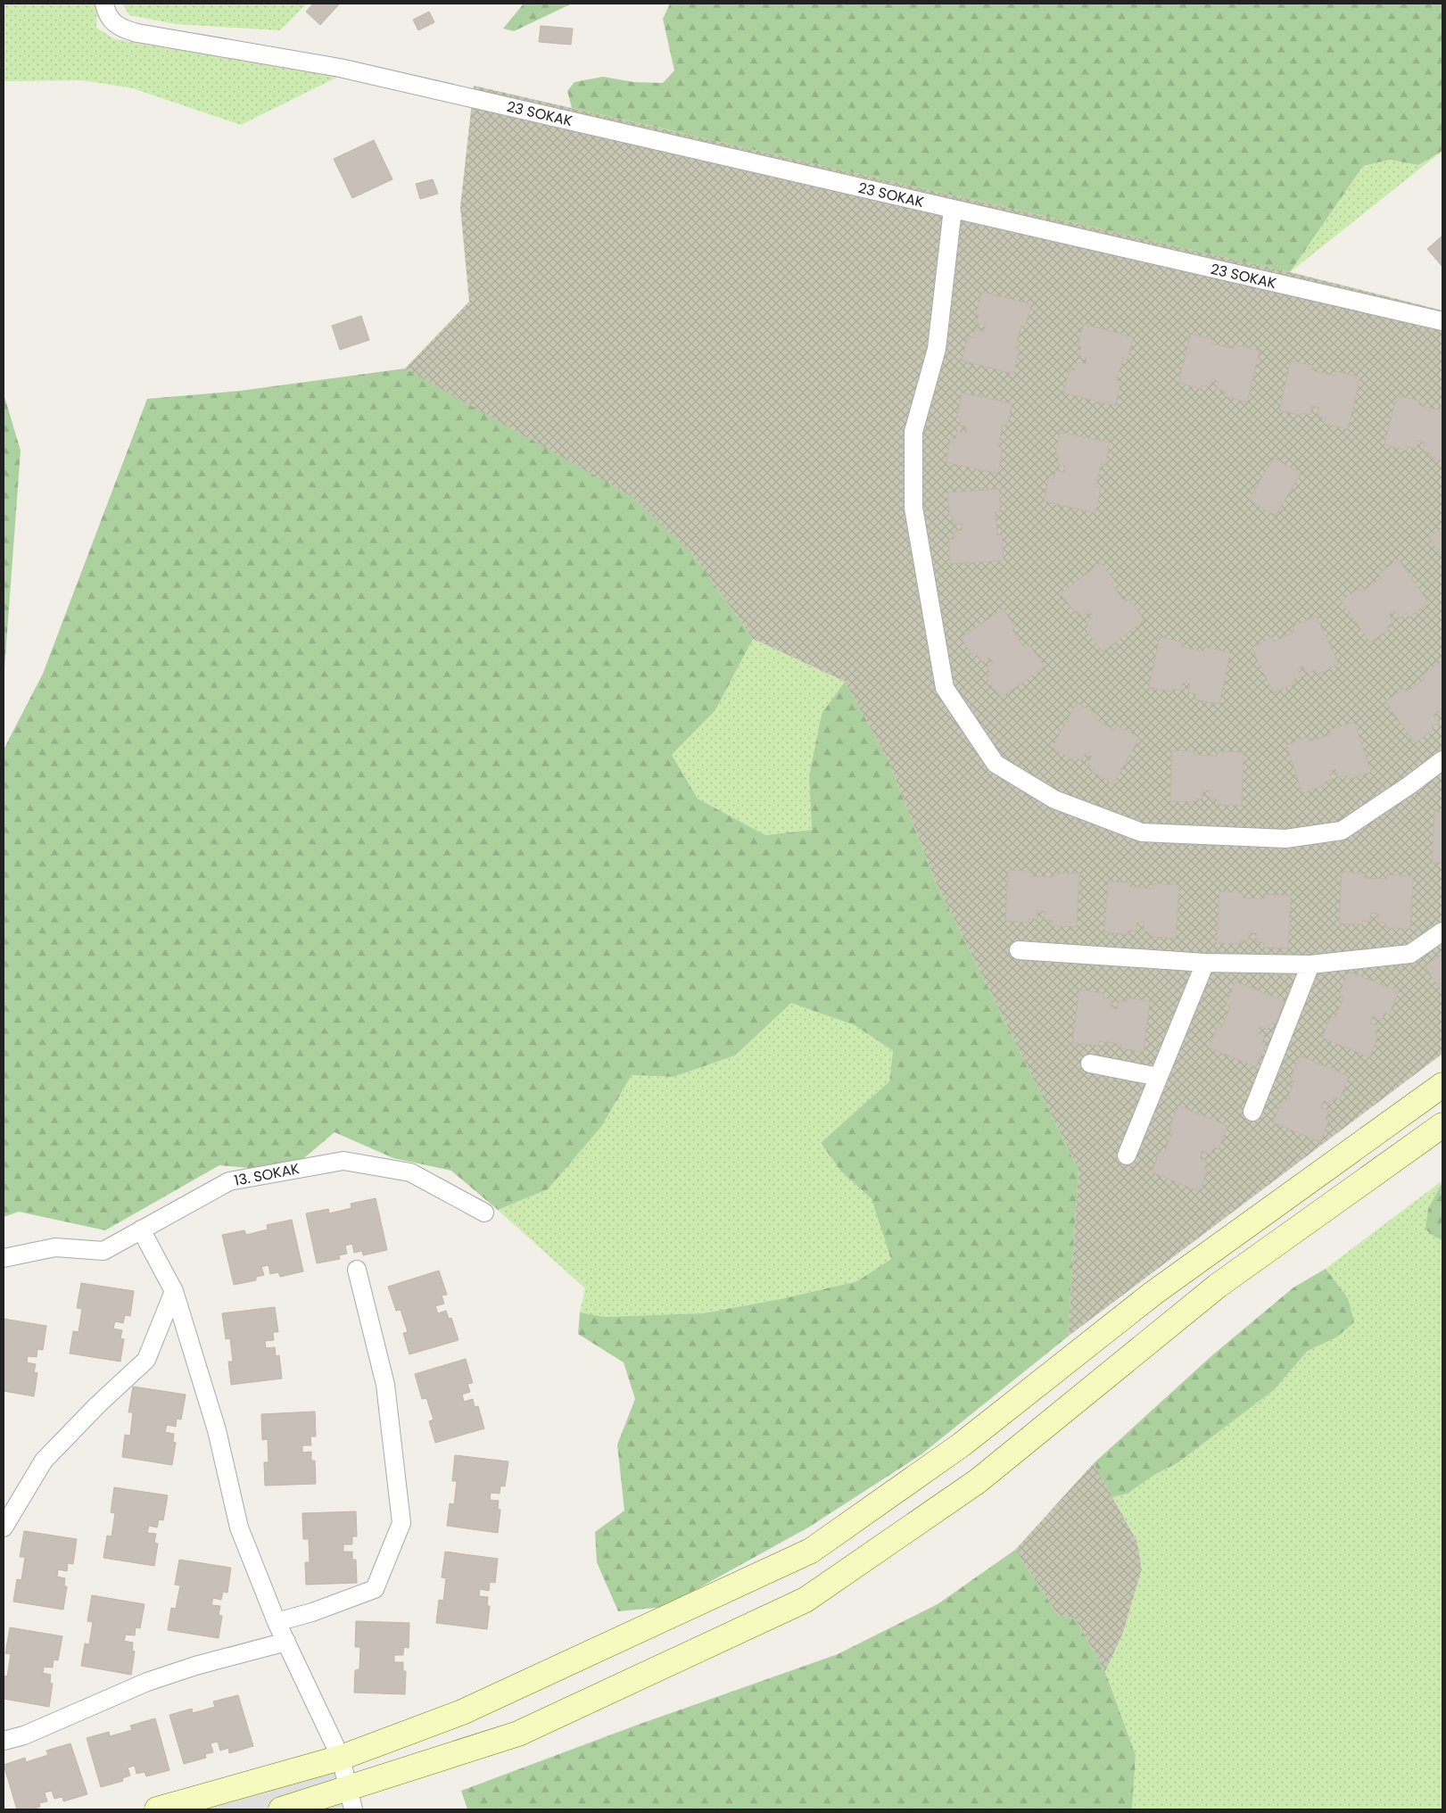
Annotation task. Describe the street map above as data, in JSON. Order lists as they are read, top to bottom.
{
  "streets": {
    "street": ["23 SOKAK", "13. SOKAK"]
  }
}
